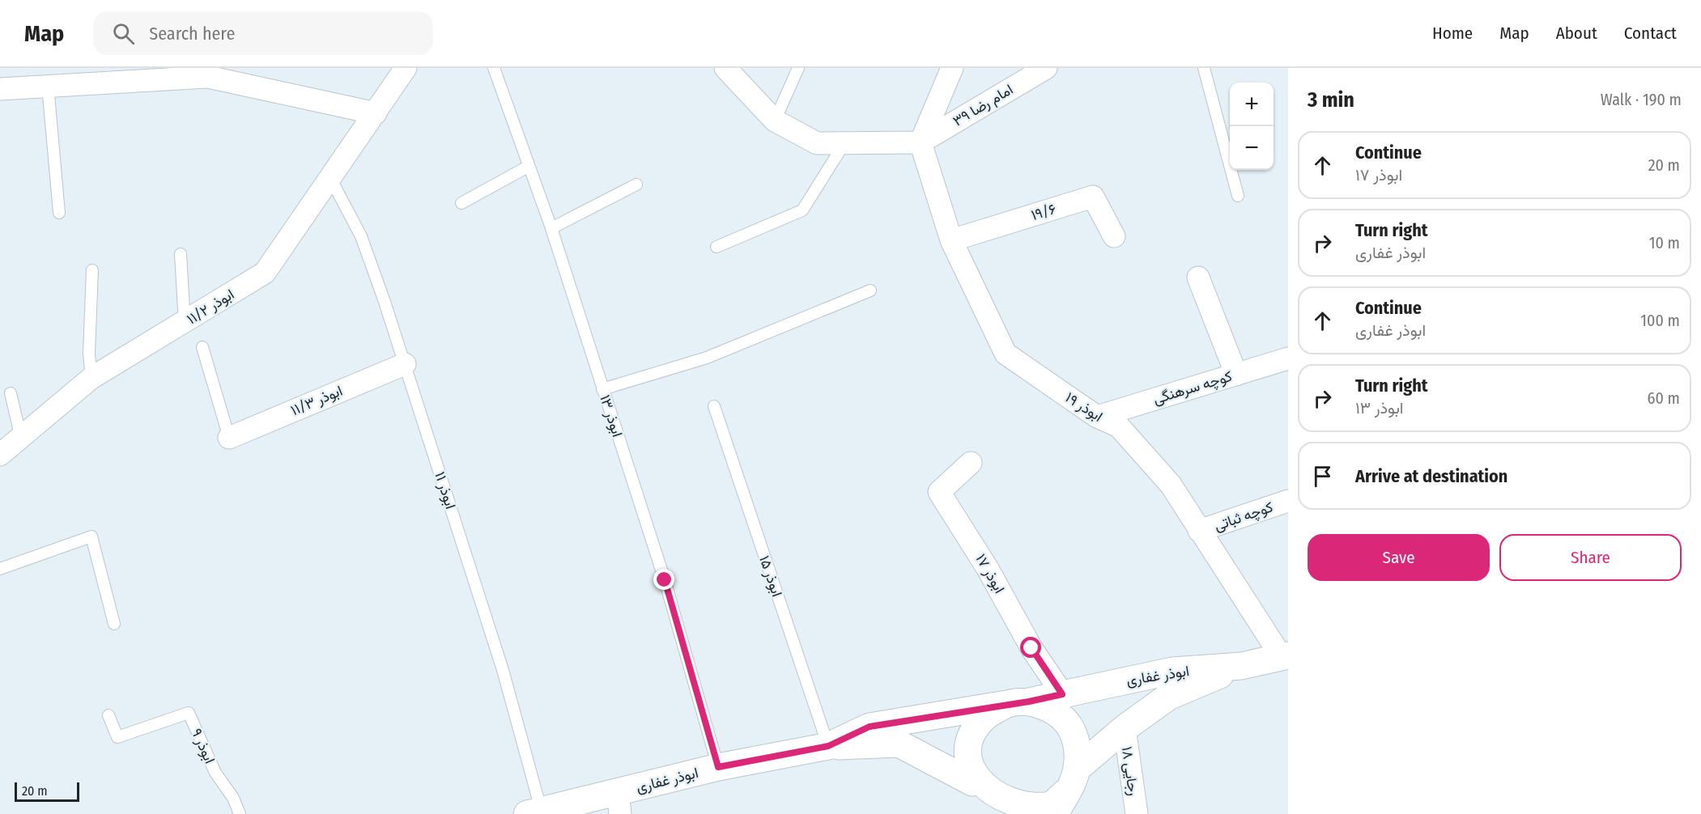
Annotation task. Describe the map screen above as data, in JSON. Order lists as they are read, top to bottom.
{
  "streets": {
    "main road": ["ابوذر غفاری"],
    "street": [
      "امام رضا ۳۹",
      "۱۹/۶",
      "ابوذر ۱۱/۲",
      "کوچه سرهنگی",
      "ابوذر ۱۱/۳",
      "ابوذر ۱۹",
      "کوچه ثباتی",
      "ابوذر ۱۷",
      "رجایی ۱۸"
    ],
    "lane": [
      "ابوذر ۱۳",
      "ابوذر ۱۱",
      "ابوذر ۱۵",
      "ابوذر ۹"
    ]
  },
  "crossings": [
    ["امام رضا ۳۹", "ابوذر ۱۹"],
    ["۱۹/۶", "ابوذر ۱۹"],
    ["ابوذر ۱۱/۲", "ابوذر ۱۱"],
    ["کوچه سرهنگی", "ابوذر ۱۹"],
    ["ابوذر ۱۱/۳", "ابوذر ۱۱"],
    ["ابوذر ۱۹", "کوچه ثباتی"],
    ["ابوذر ۱۹", "ابوذر غفاری"],
    ["ابوذر ۱۳", "ابوذر غفاری"],
    ["ابوذر ۱۱", "ابوذر غفاری"],
    ["ابوذر ۱۷", "ابوذر غفاری"],
    ["ابوذر ۱۵", "ابوذر غفاری"]
  ],
  "scale_bar": "20 m",
  "page": {
    "header": "Map",
    "search": "Search here",
    "nav": [
      "Home",
      "Map",
      "About",
      "Contact"
    ],
    "heading": ["3 min", "Walk · 190 m"],
    "map_buttons": ["+", "−"],
    "list": [
      ["Continue", "ابوذر ۱۷", "20 m"],
      ["Turn right", "ابوذر غفاری", "10 m"],
      ["Continue", "ابوذر غفاری", "100 m"],
      ["Turn right", "ابوذر ۱۳", "60 m"],
      "Arrive at destination"
    ],
    "buttons": ["Save", "Share"],
    "scale": "20 m"
  }
}
